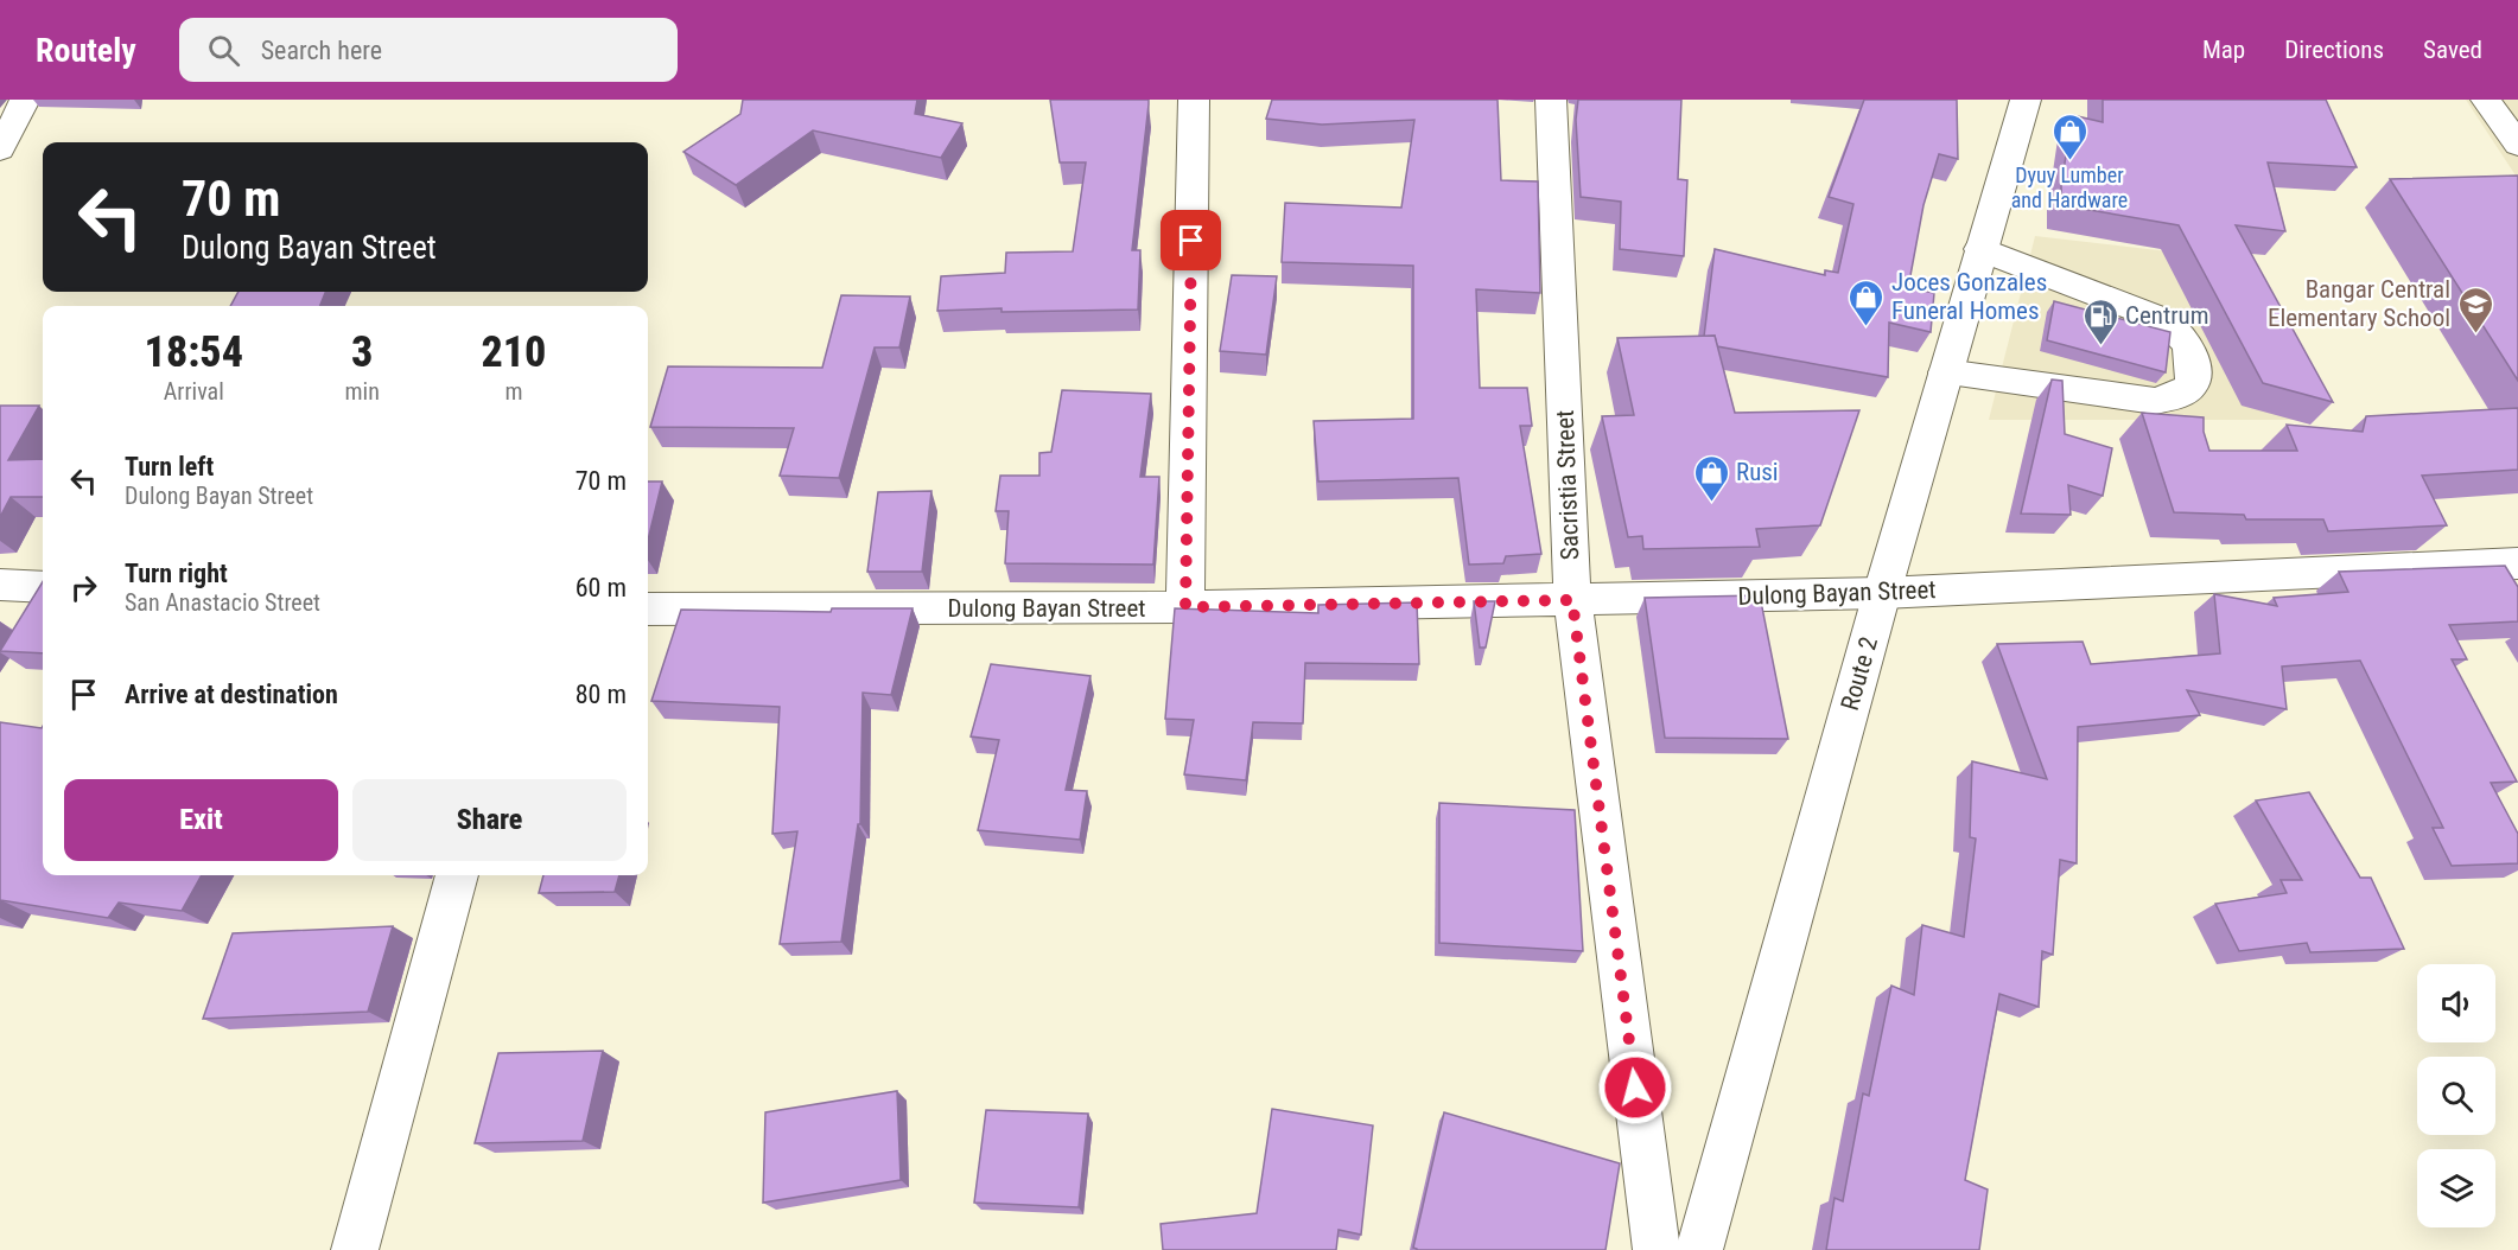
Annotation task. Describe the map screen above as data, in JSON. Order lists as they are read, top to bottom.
{
  "streets": {
    "main road": ["Sacristia Street", "Dulong Bayan Street", "Route 2"]
  },
  "crossings": [
    ["Sacristia Street", "Dulong Bayan Street"],
    ["Dulong Bayan Street", "Route 2"]
  ],
  "places": {
    "shop": ["Dyuy Lumber and Hardware", "Joces Gonzales Funeral Homes", "Rusi"],
    "school or university": ["Bangar Central Elementary School"],
    "fuel station": ["Centrum"]
  },
  "page": {
    "header": "Routely",
    "search": "Search here",
    "nav": ["Map", "Directions", "Saved"],
    "turn": ["70 m", "Dulong Bayan Street"],
    "eta": [
      "18:54",
      "Arrival",
      "3",
      "min",
      "210",
      "m"
    ],
    "list": [
      {
        "name": "Turn left",
        "note": "Dulong Bayan Street",
        "value": "70 m"
      },
      {
        "name": "Turn right",
        "note": "San Anastacio Street",
        "value": "60 m"
      },
      {
        "name": "Arrive at destination",
        "value": "80 m"
      }
    ],
    "buttons": ["Exit", "Share"]
  }
}
